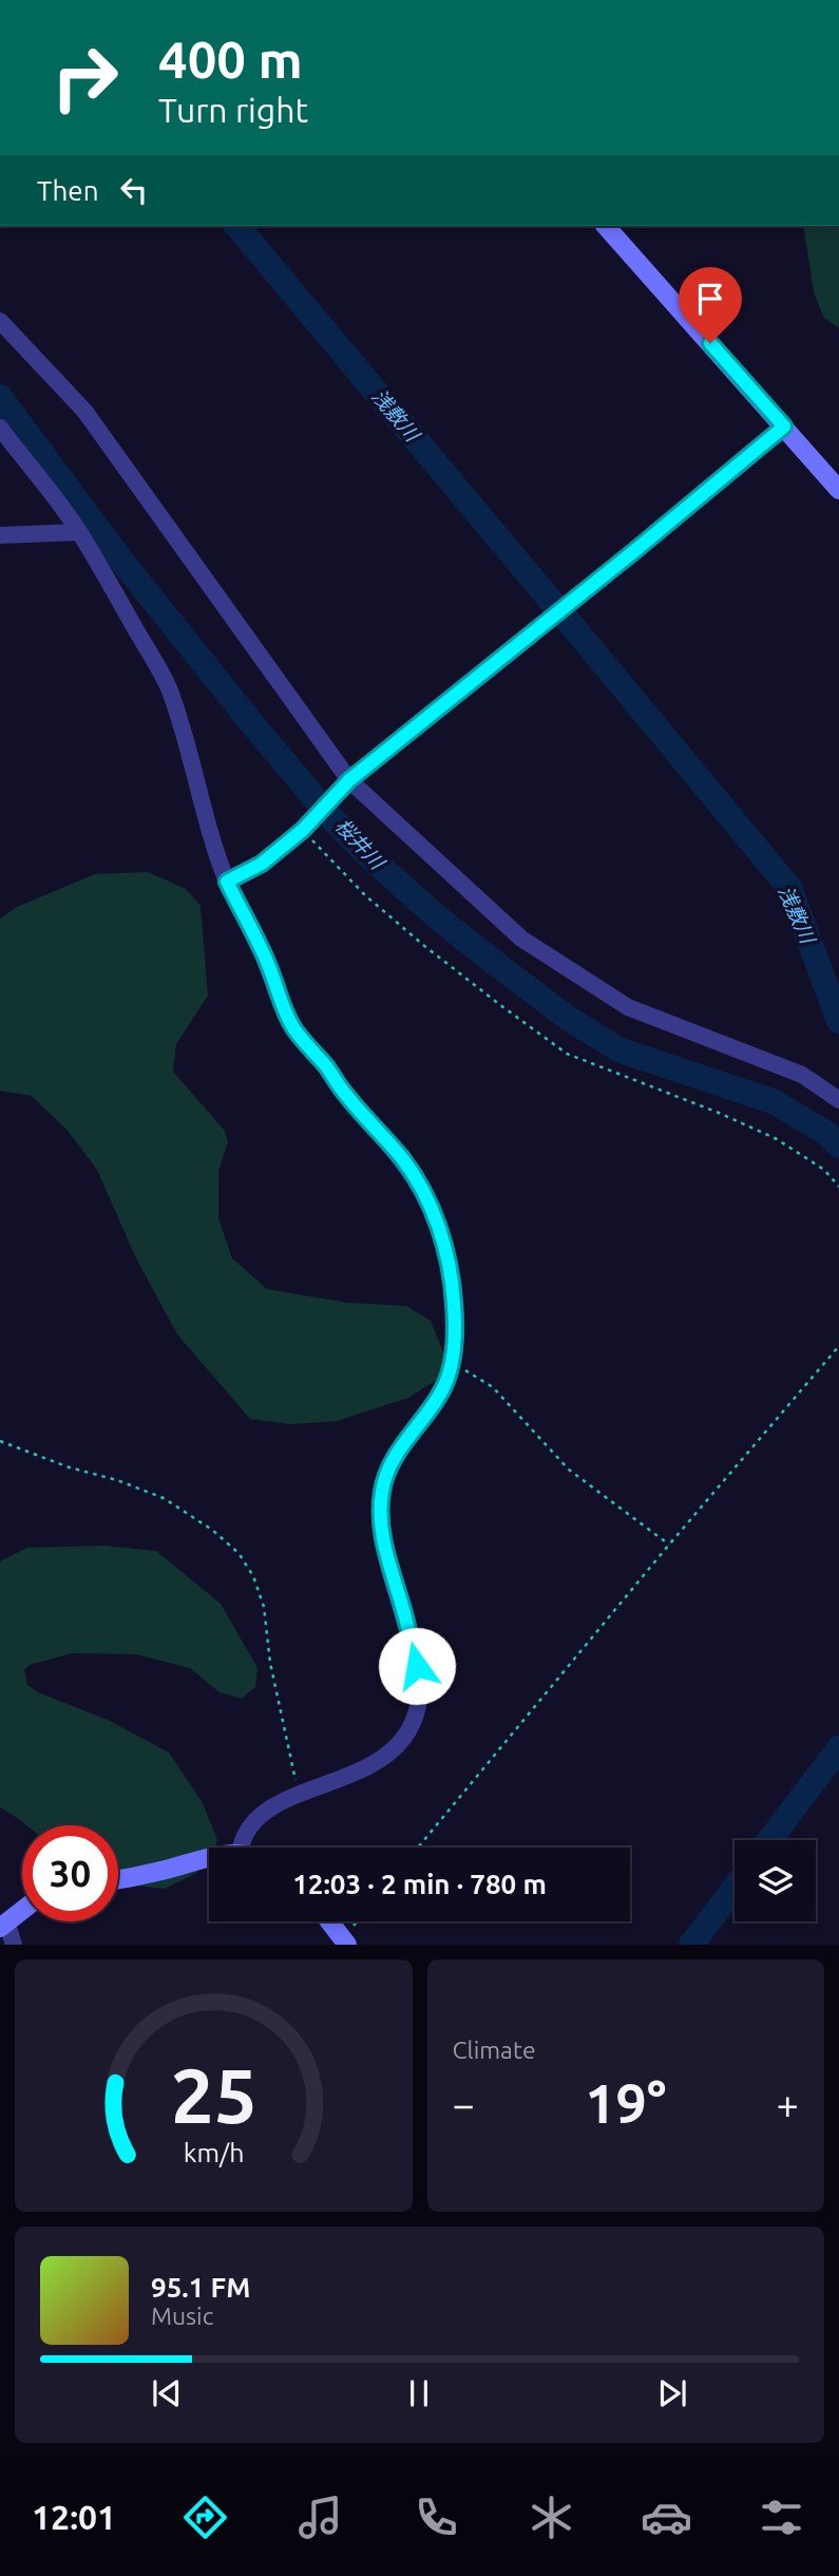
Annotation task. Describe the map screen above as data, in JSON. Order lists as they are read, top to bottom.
{
  "water": ["浅敷川", "桜井川"],
  "page": {
    "turn": ["400 m", "Turn right"],
    "then": "Then",
    "limit": "30",
    "trip": "12:03 · 2 min · 780 m",
    "tile": "Climate",
    "heat": ["−", "19°", "+"],
    "song": ["95.1 FM", "Music"],
    "tabs": "12:01",
    "gauge": ["25", "km/h"]
  }
}
